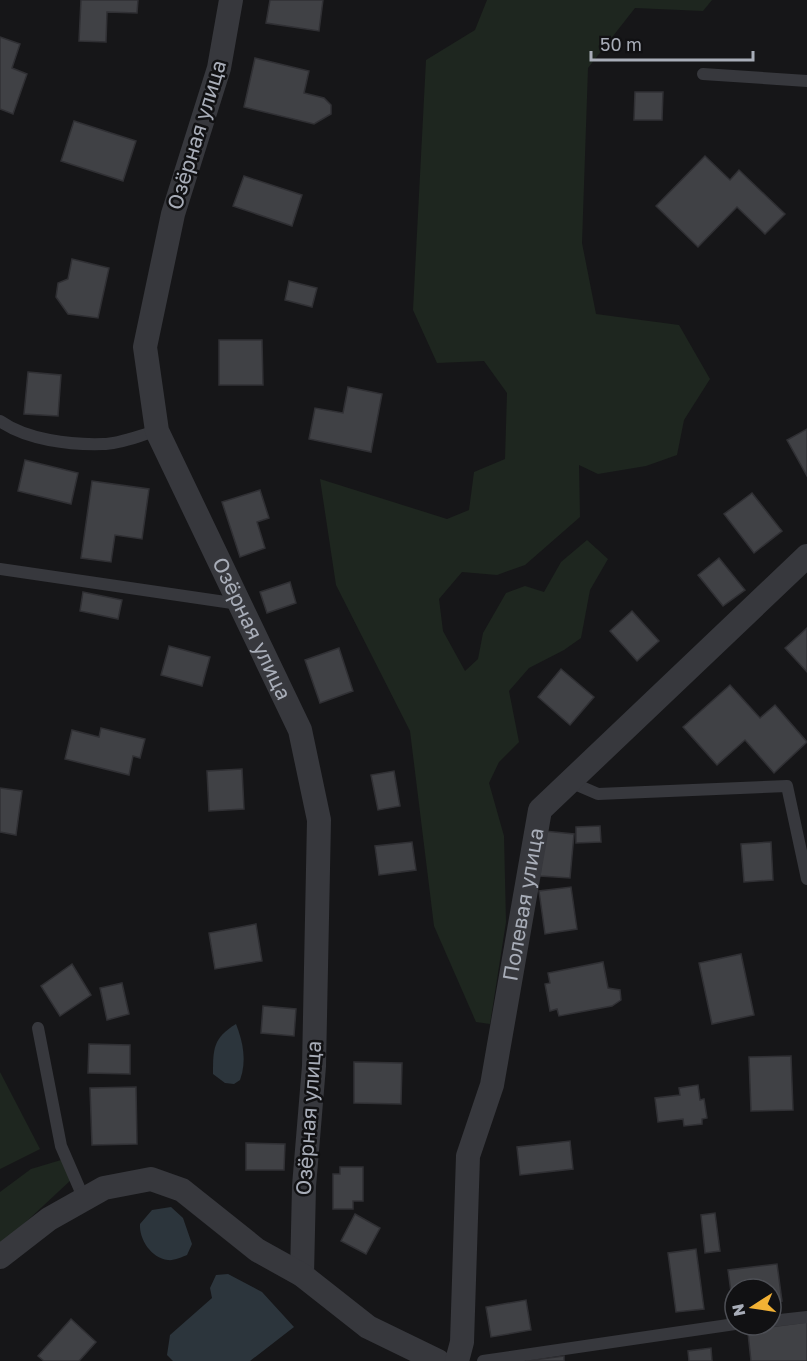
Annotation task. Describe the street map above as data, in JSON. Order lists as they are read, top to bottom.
{
  "streets": {
    "street": ["Озёрная улица", "Полевая улица"]
  },
  "scale_bar": "50 m",
  "north": "left"
}
